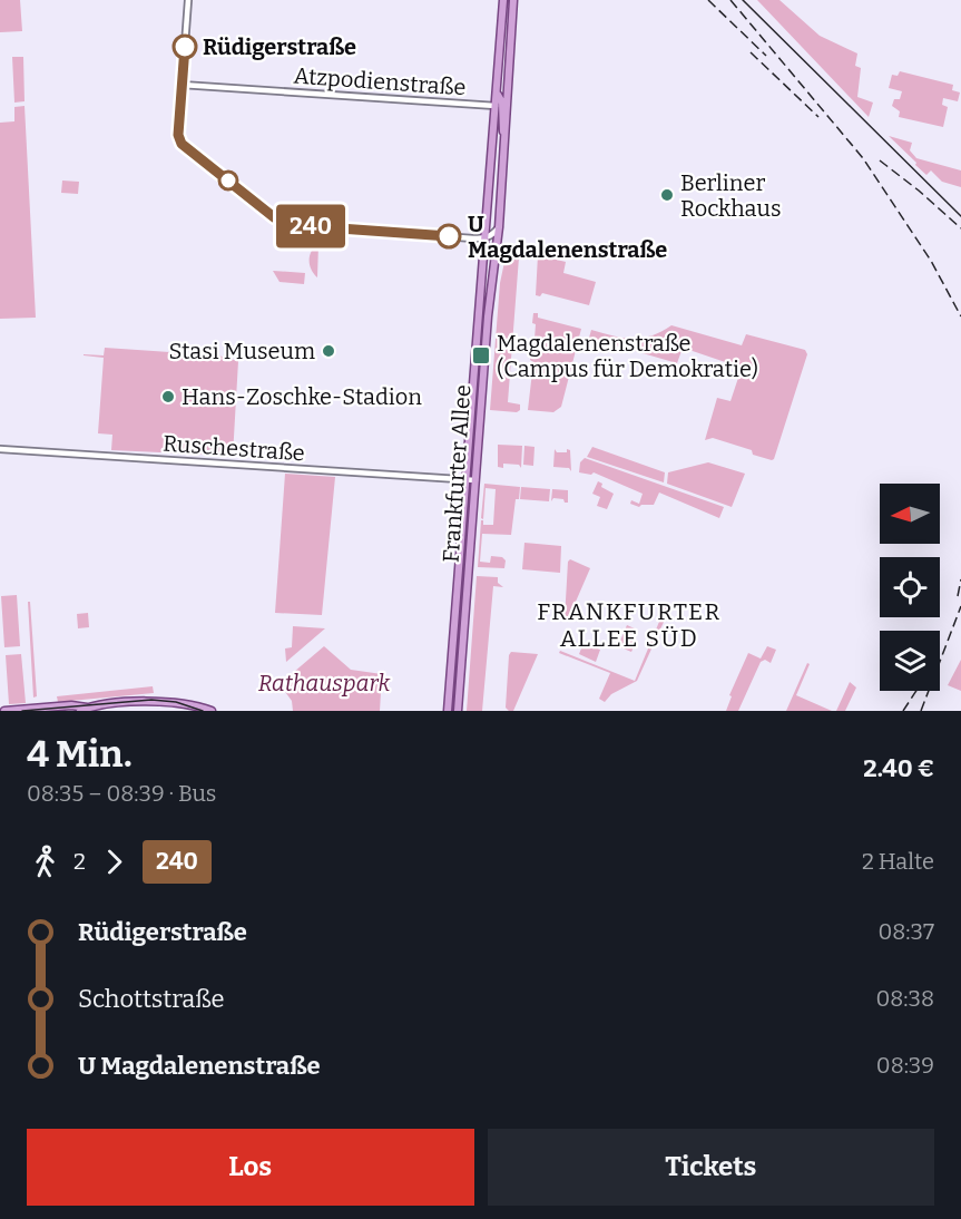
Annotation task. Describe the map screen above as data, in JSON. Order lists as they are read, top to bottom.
{
  "streets": {
    "main road": ["Frankfurter Allee"],
    "street": ["Atzpodienstraße", "Ruschestraße"]
  },
  "crossings": [
    ["Atzpodienstraße", "Frankfurter Allee"],
    ["Ruschestraße", "Frankfurter Allee"]
  ],
  "districts": ["FRANKFURTER ALLEE SÜD"],
  "parks": ["Rathauspark"],
  "places": {
    "other": [
      "Rüdigerstraße",
      "Berliner Rockhaus",
      "U Magdalenenstraße",
      "Stasi Museum",
      "Hans-Zoschke-Stadion"
    ],
    "transit": ["Magdalenenstraße (Campus für Demokratie)"]
  },
  "lines": ["bus line 240"],
  "north": "left",
  "page": {
    "on_map": "240",
    "heading": ["4 Min.", "08:35 – 08:39 · Bus", "2.40 €"],
    "legs": ["2", "240", "2 Halte"],
    "list": [
      {
        "name": "Rüdigerstraße",
        "value": "08:37"
      },
      {
        "name": "Schottstraße",
        "value": "08:38"
      },
      {
        "name": "U Magdalenenstraße",
        "value": "08:39"
      }
    ],
    "buttons": ["Los", "Tickets"]
  }
}
